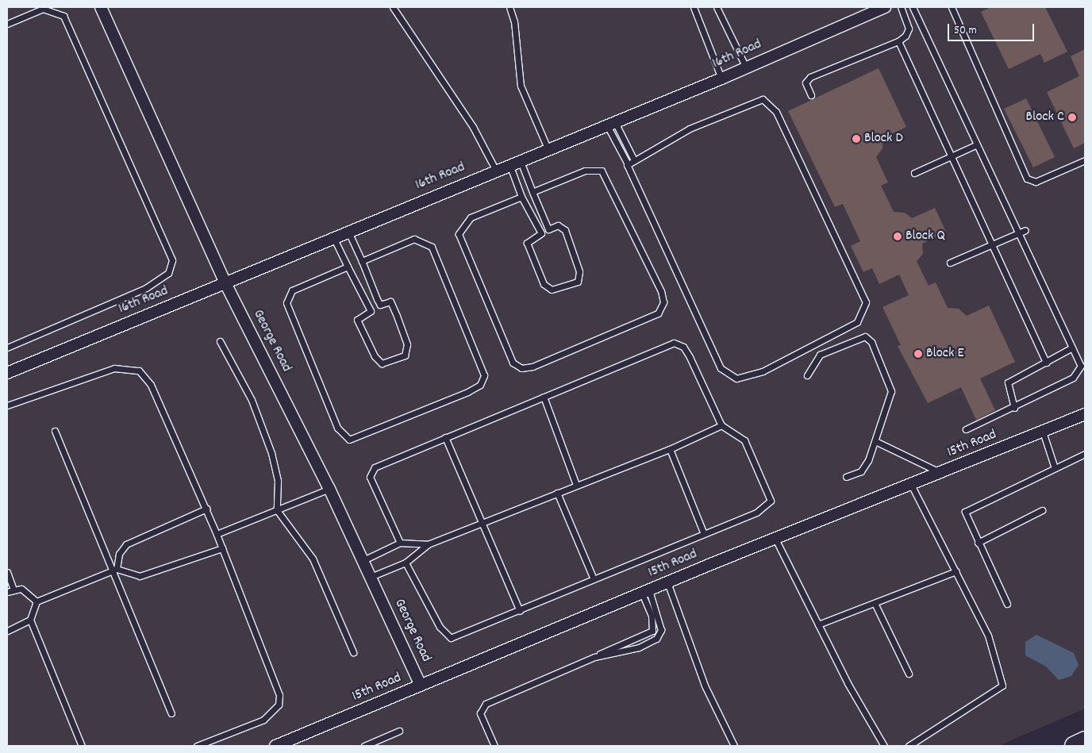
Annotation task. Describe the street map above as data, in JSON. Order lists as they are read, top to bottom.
{
  "streets": {
    "street": ["16th Road", "George Road", "15th Road"]
  },
  "crossings": [
    ["16th Road", "George Road"],
    ["George Road", "15th Road"]
  ],
  "places": [
    "Block C",
    "Block D",
    "Block Q",
    "Block E"
  ],
  "scale_bar": "50 m"
}
